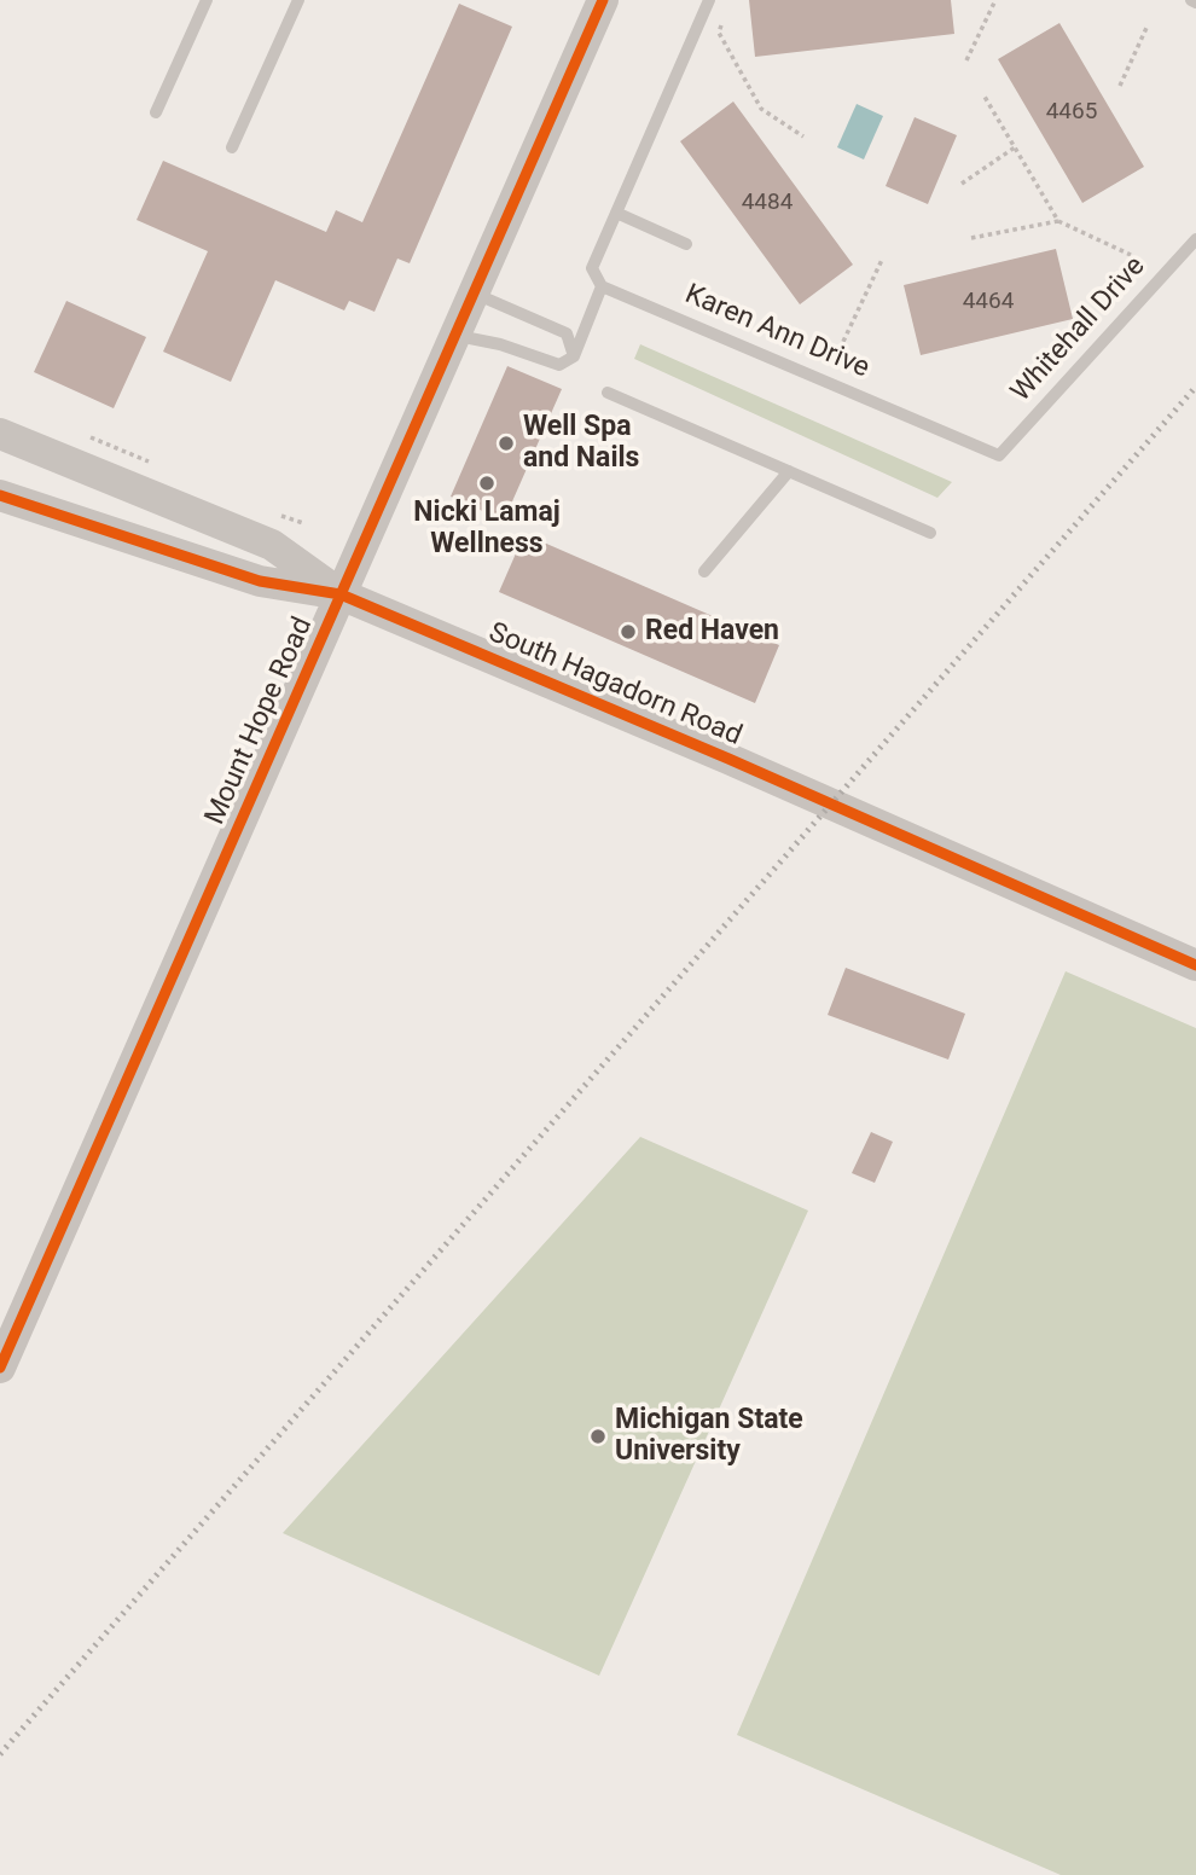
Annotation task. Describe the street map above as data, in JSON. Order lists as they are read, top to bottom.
{
  "streets": {
    "street": ["South Hagadorn Road", "Mount Hope Road"],
    "lane": ["Whitehall Drive", "Karen Ann Drive"]
  },
  "crossings": [
    ["Whitehall Drive", "Karen Ann Drive"],
    ["South Hagadorn Road", "Mount Hope Road"]
  ],
  "places": [
    "Well Spa and Nails",
    "Nicki Lamaj Wellness",
    "Red Haven",
    "Michigan State University"
  ],
  "house_numbers": ["4465", "4484", "4464"]
}
